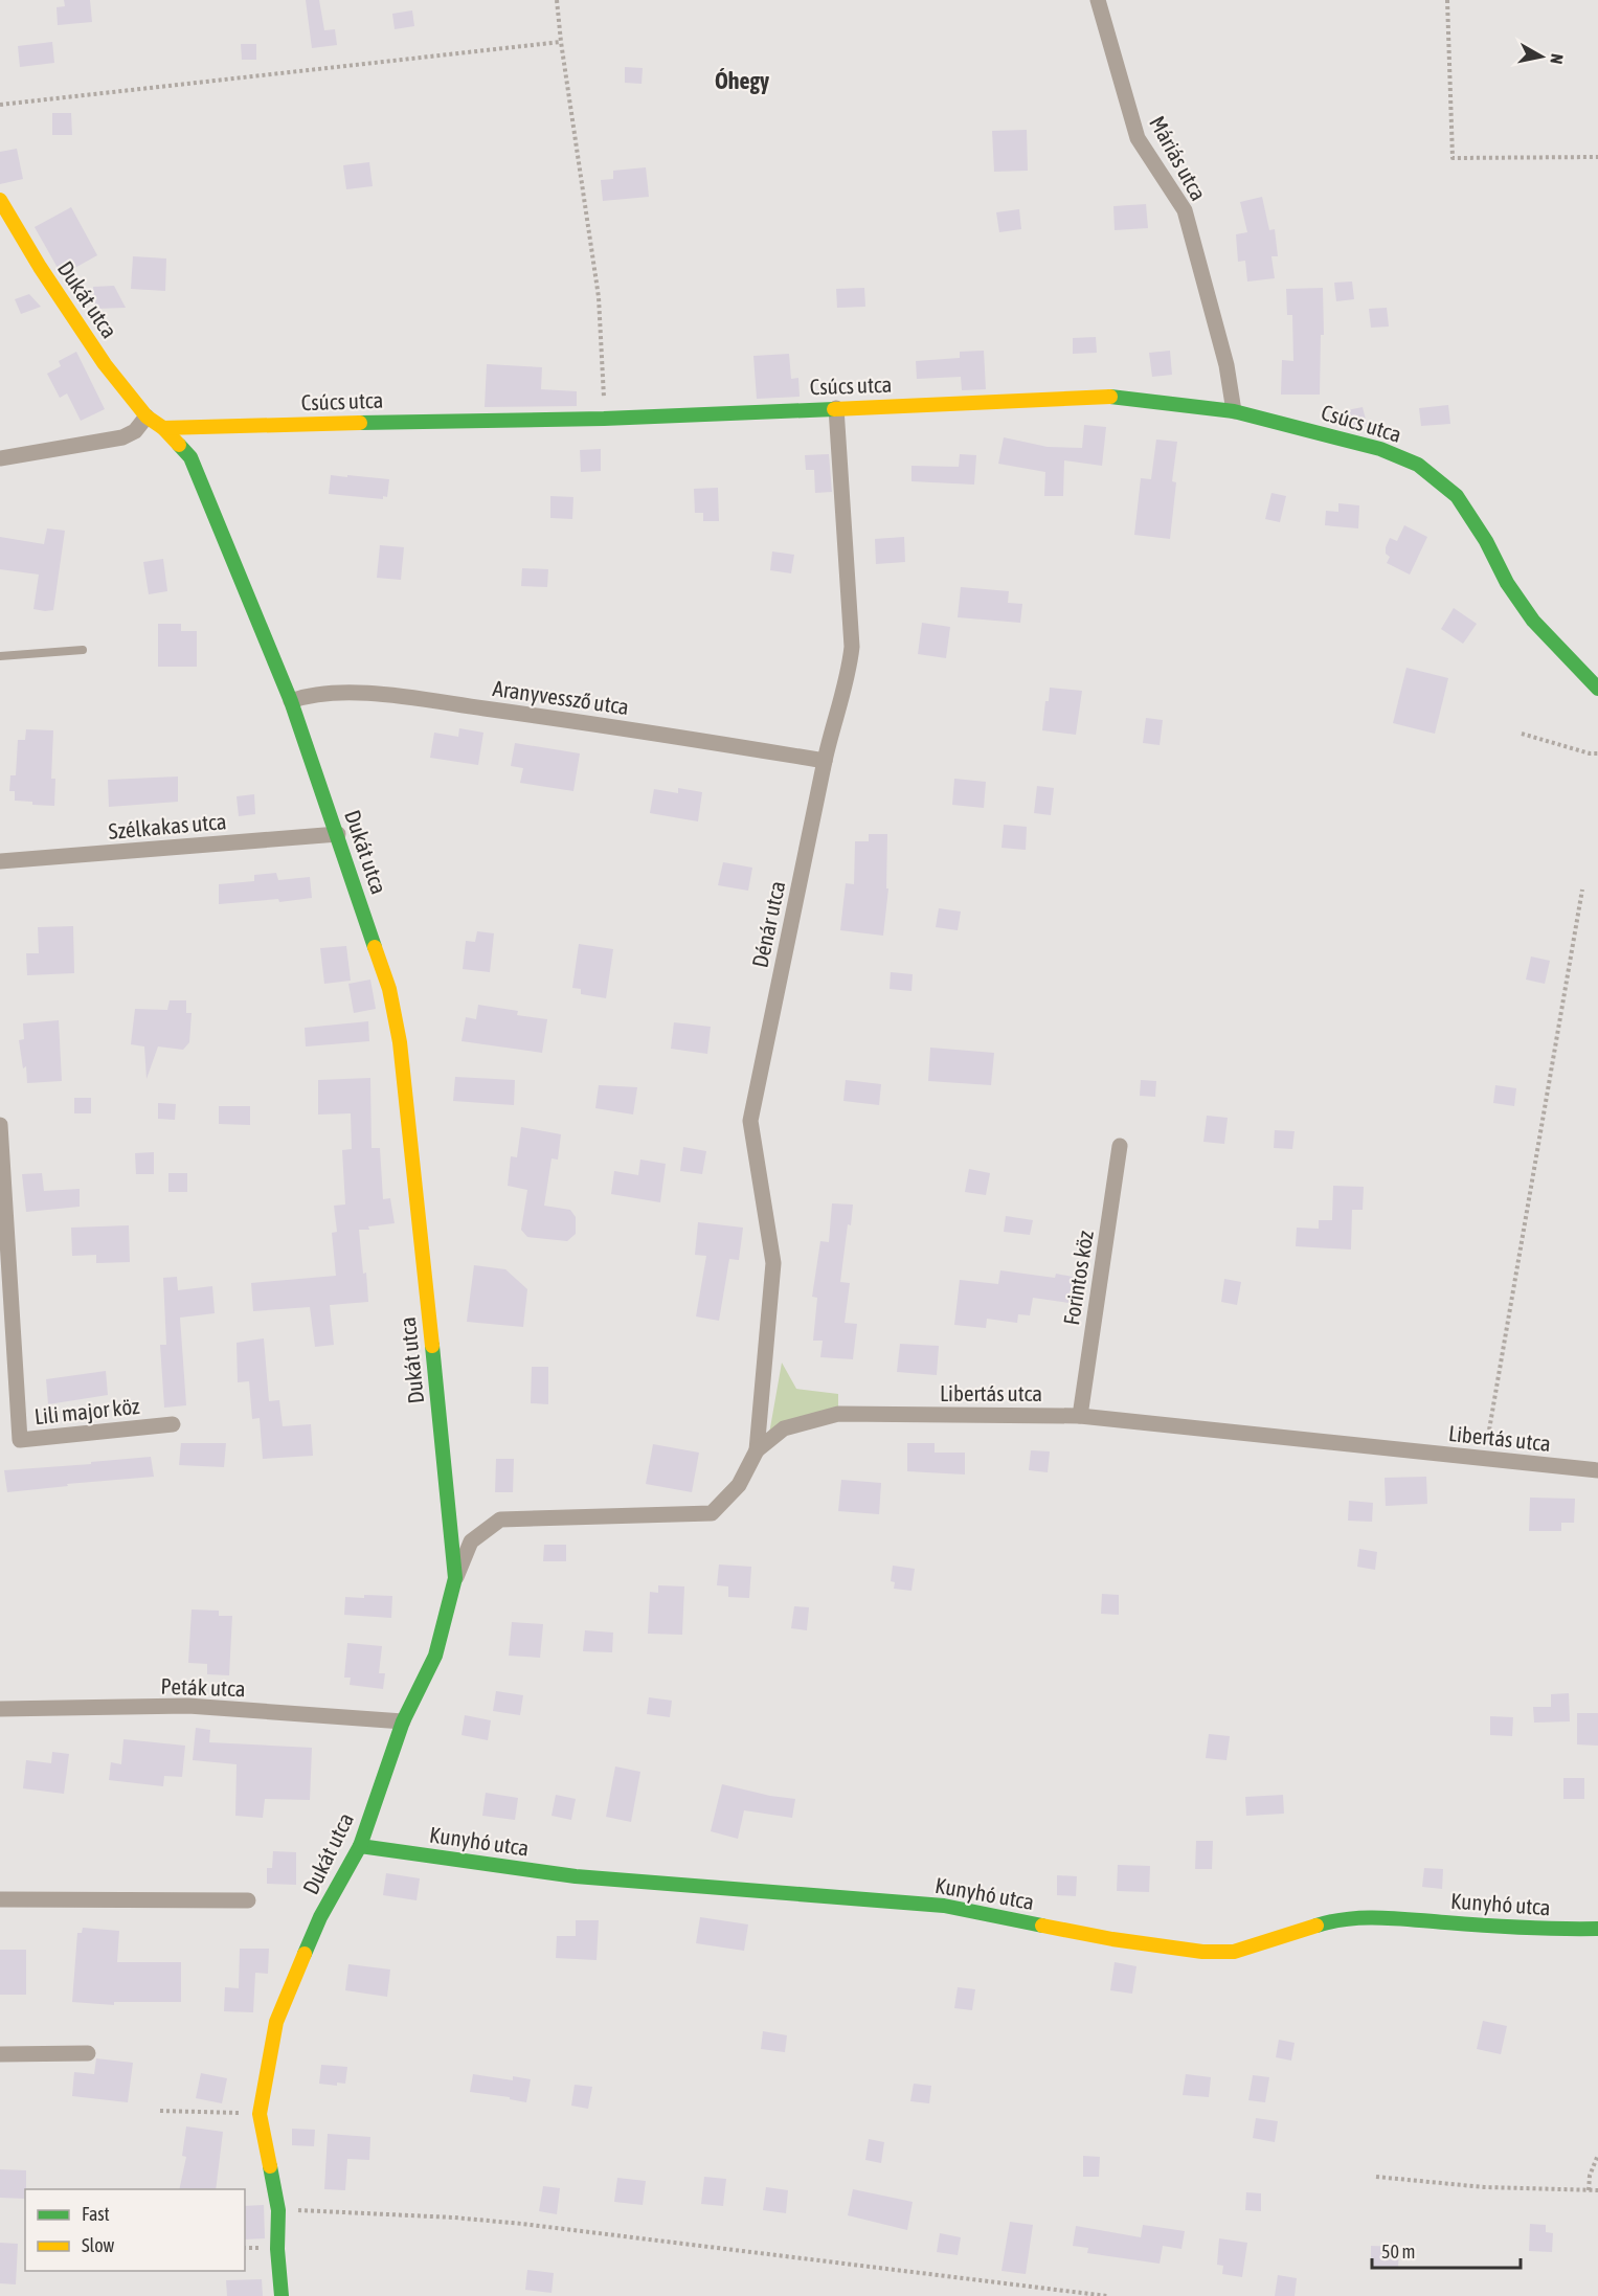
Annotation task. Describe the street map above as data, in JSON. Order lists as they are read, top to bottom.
{
  "streets": {
    "street": [
      "Máriás utca",
      "Dukát utca",
      "Csúcs utca",
      "Aranyvessző utca",
      "Szélkakas utca",
      "Dénár utca",
      "Forintos köz",
      "Libertás utca",
      "Lili major köz",
      "Peták utca",
      "Kunyhó utca"
    ]
  },
  "crossings": [
    ["Máriás utca", "Csúcs utca"],
    ["Dukát utca", "Csúcs utca"],
    ["Dukát utca", "Aranyvessző utca"],
    ["Dukát utca", "Szélkakas utca"],
    ["Dukát utca", "Libertás utca"],
    ["Dukát utca", "Peták utca"],
    ["Dukát utca", "Kunyhó utca"],
    ["Csúcs utca", "Dénár utca"],
    ["Aranyvessző utca", "Dénár utca"],
    ["Dénár utca", "Libertás utca"],
    ["Forintos köz", "Libertás utca"]
  ],
  "districts": ["Óhegy"],
  "legend": ["Fast", "Slow"],
  "scale_bar": "50 m",
  "north": "right"
}
